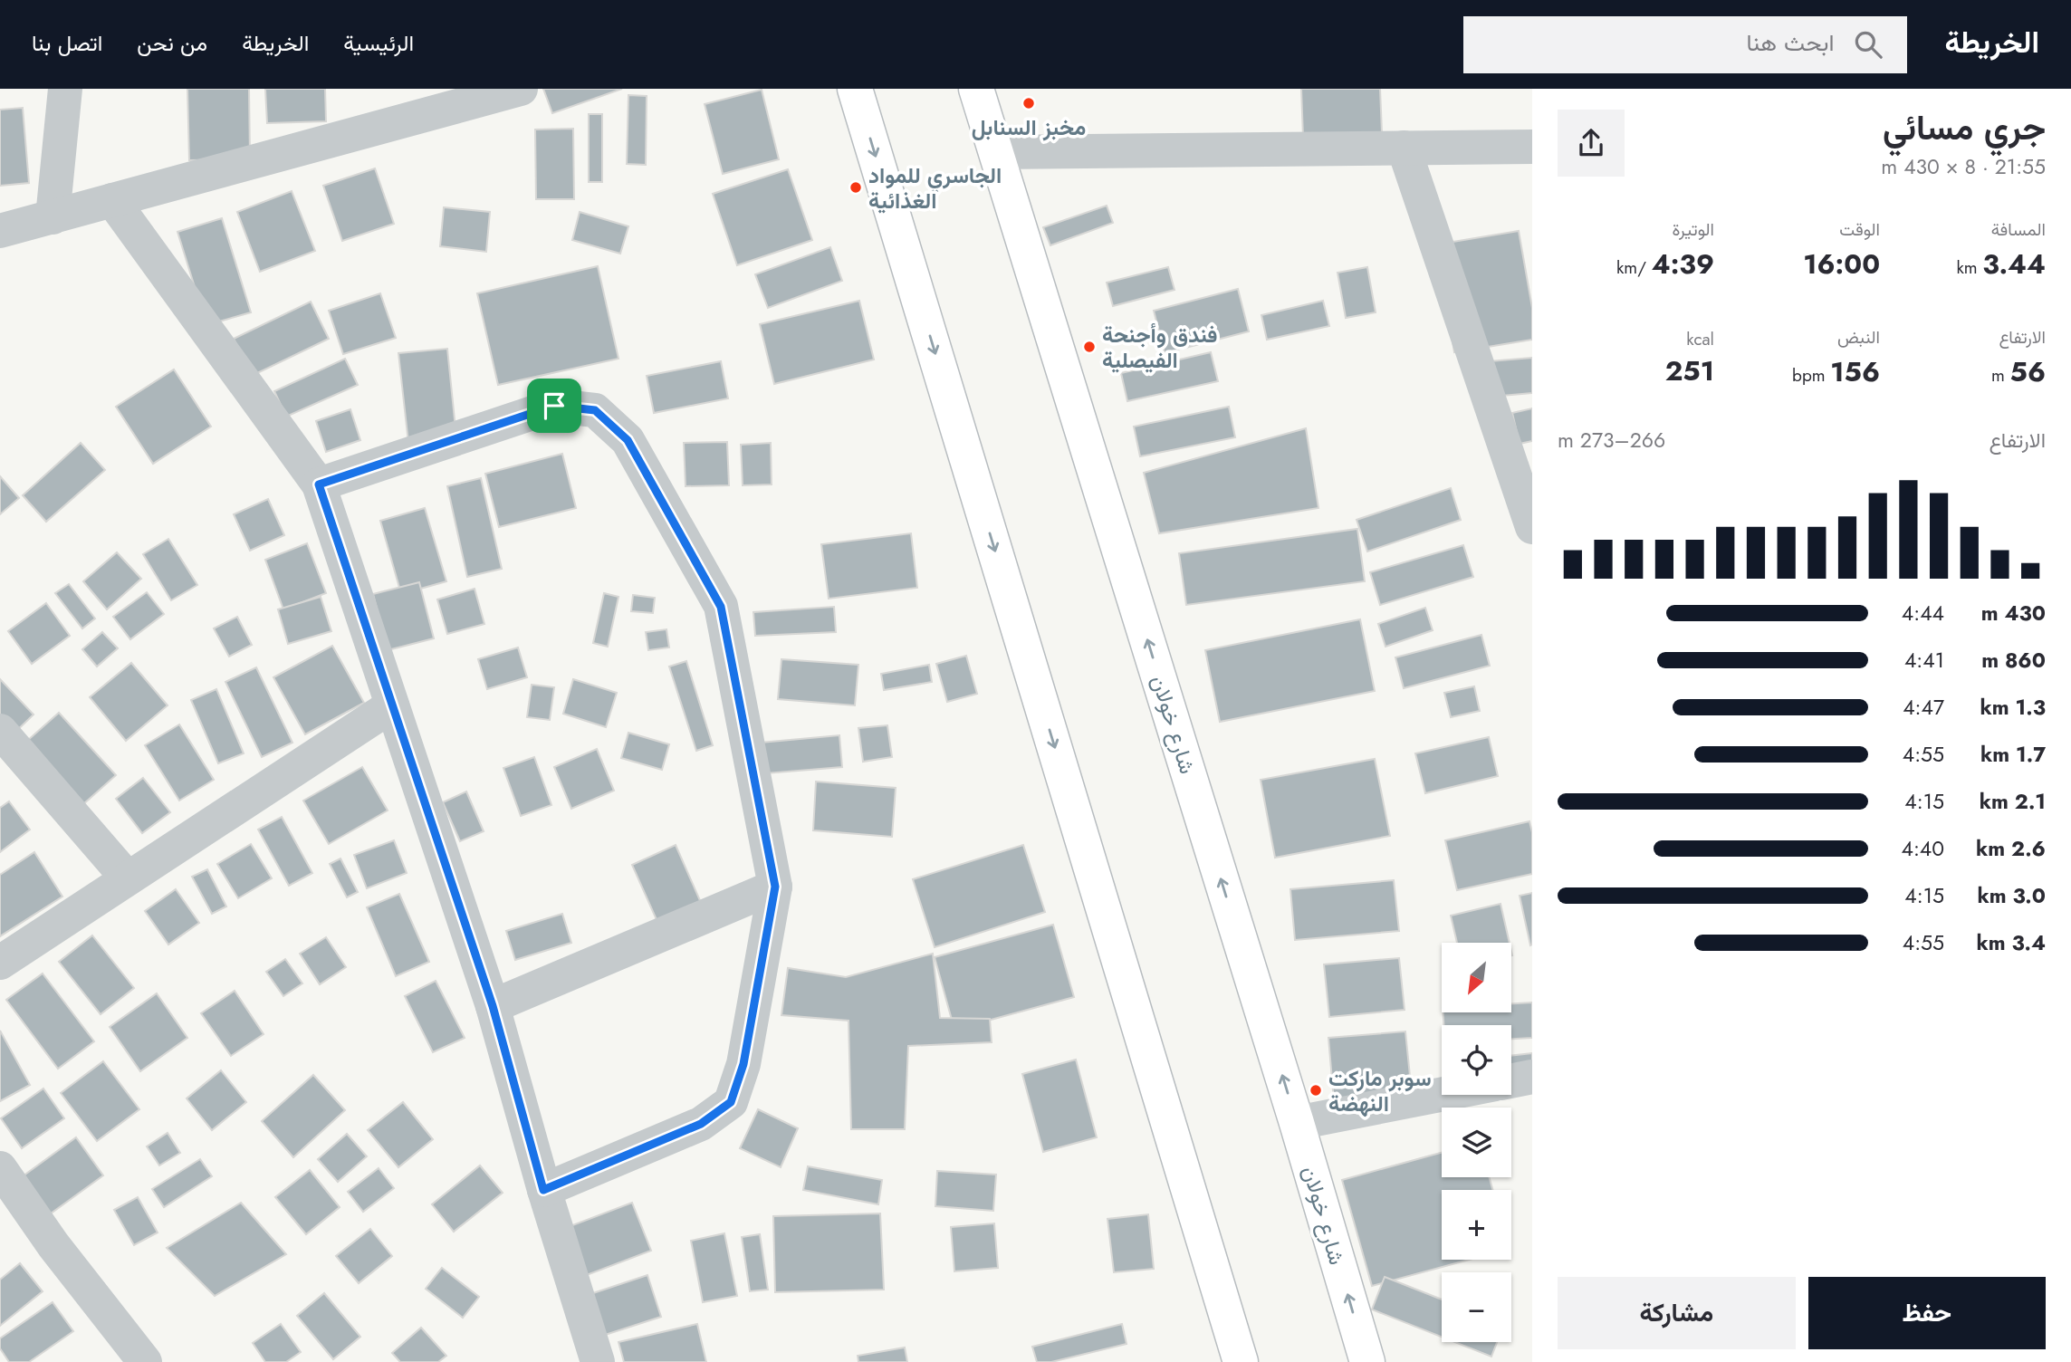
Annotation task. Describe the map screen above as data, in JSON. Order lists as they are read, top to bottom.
{
  "streets": {
    "main road": ["شارع خولان"]
  },
  "places": [
    "مخبز السنابل",
    "الجاسري للمواد الغذائية",
    "فندق وأجنحة الفيصلية",
    "سوبر ماركت النهضة"
  ],
  "north": "bottom left",
  "page": {
    "header": "الخريطة",
    "search": "ابحث هنا",
    "nav": [
      "الرئيسية",
      "الخريطة",
      "من نحن",
      "اتصل بنا"
    ],
    "heading": ["جري مسائي", "21:55 · 8 × 430 m"],
    "stats": [
      ["المسافة", "3.44 km"],
      ["الوقت", "16:00"],
      ["الوتيرة", "4:39 /km"],
      ["الارتفاع", "56 m"],
      ["النبض", "156 bpm"],
      ["kcal", "251"]
    ],
    "chart": ["الارتفاع", "266–273 m"],
    "list": [
      {
        "name": "430 m",
        "note": "4:44"
      },
      {
        "name": "860 m",
        "note": "4:41"
      },
      {
        "name": "1.3 km",
        "note": "4:47"
      },
      {
        "name": "1.7 km",
        "note": "4:55"
      },
      {
        "name": "2.1 km",
        "note": "4:15"
      },
      {
        "name": "2.6 km",
        "note": "4:40"
      },
      {
        "name": "3.0 km",
        "note": "4:15"
      },
      {
        "name": "3.4 km",
        "note": "4:55"
      }
    ],
    "map_buttons": ["+", "−"],
    "buttons": ["حفظ", "مشاركة"]
  }
}
